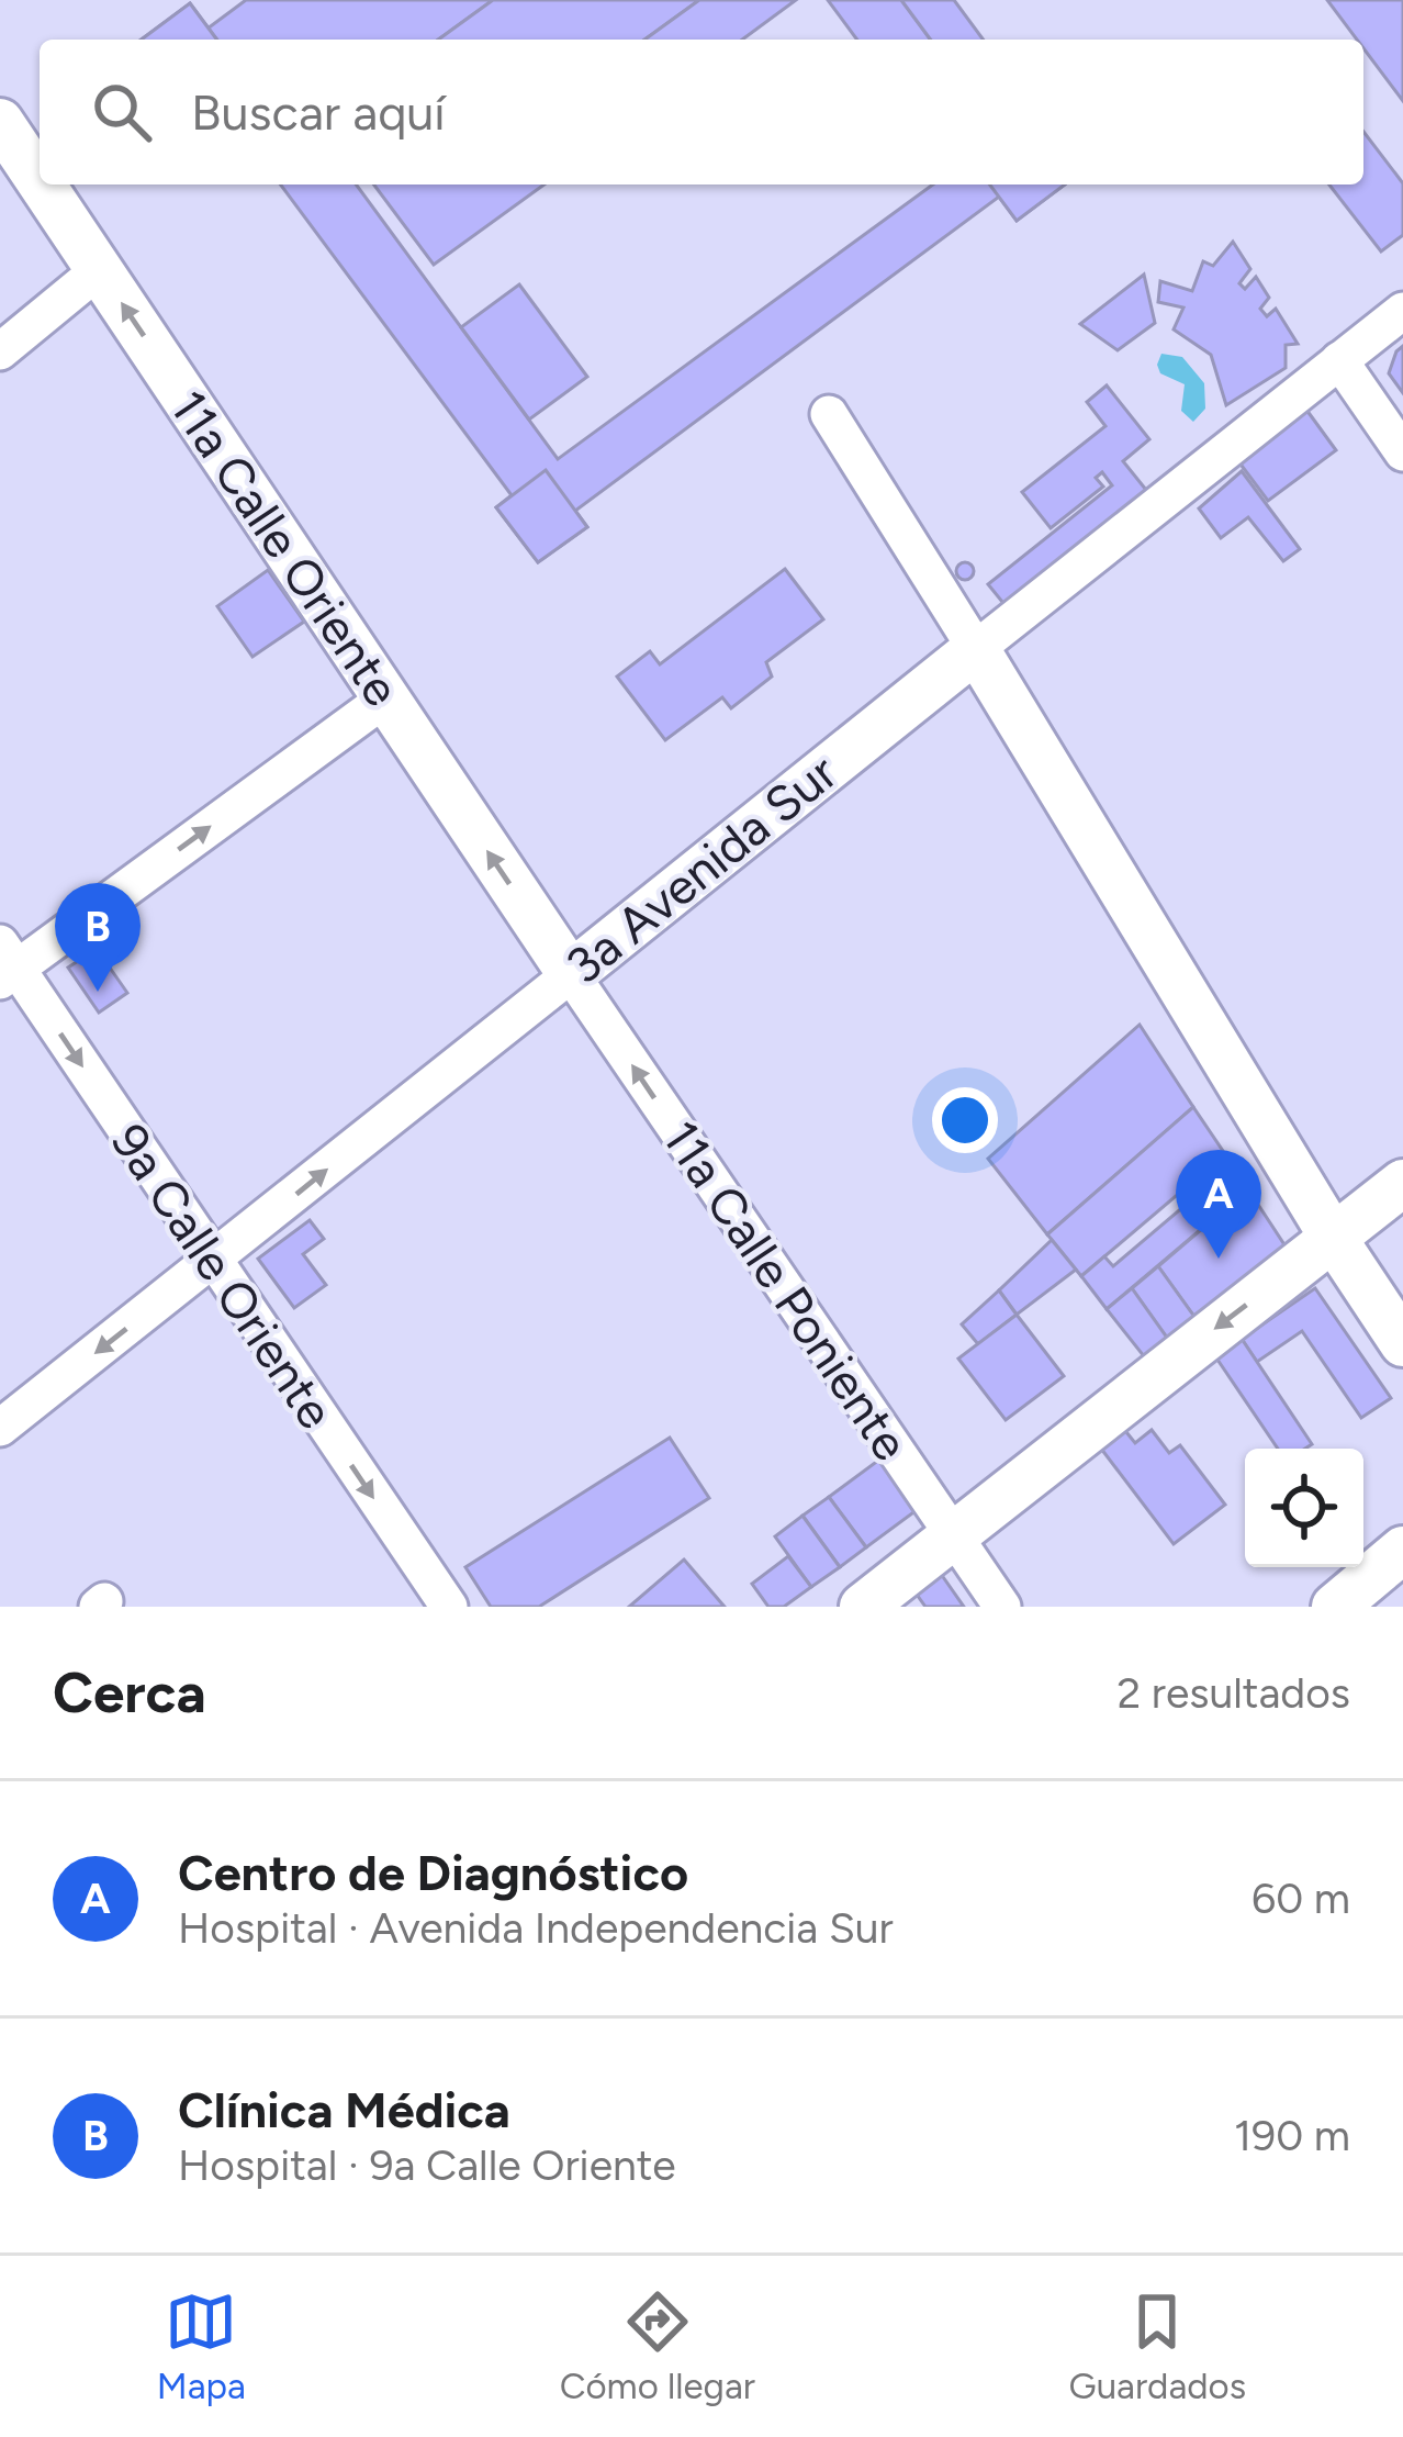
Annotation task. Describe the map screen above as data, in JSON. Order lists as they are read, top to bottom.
{
  "streets": {
    "main road": ["11a Calle Oriente", "3a Avenida Sur"],
    "street": ["9a Calle Oriente", "11a Calle Poniente"]
  },
  "crossings": [
    ["11a Calle Oriente", "3a Avenida Sur"],
    ["11a Calle Oriente", "11a Calle Poniente"],
    ["3a Avenida Sur", "9a Calle Oriente"],
    ["3a Avenida Sur", "11a Calle Poniente"]
  ],
  "one_way": ["11a Calle Oriente", "9a Calle Oriente", "11a Calle Poniente"],
  "page": {
    "search": "Buscar aquí",
    "pins": ["B", "A"],
    "heading": ["Cerca", "2 resultados"],
    "list": [
      {
        "mark": "A",
        "name": "Centro de Diagnóstico",
        "note": "Hospital · Avenida Independencia Sur",
        "value": "60 m"
      },
      {
        "mark": "B",
        "name": "Clínica Médica",
        "note": "Hospital · 9a Calle Oriente",
        "value": "190 m"
      }
    ],
    "nav": ["Mapa", "Cómo llegar", "Guardados"]
  }
}
